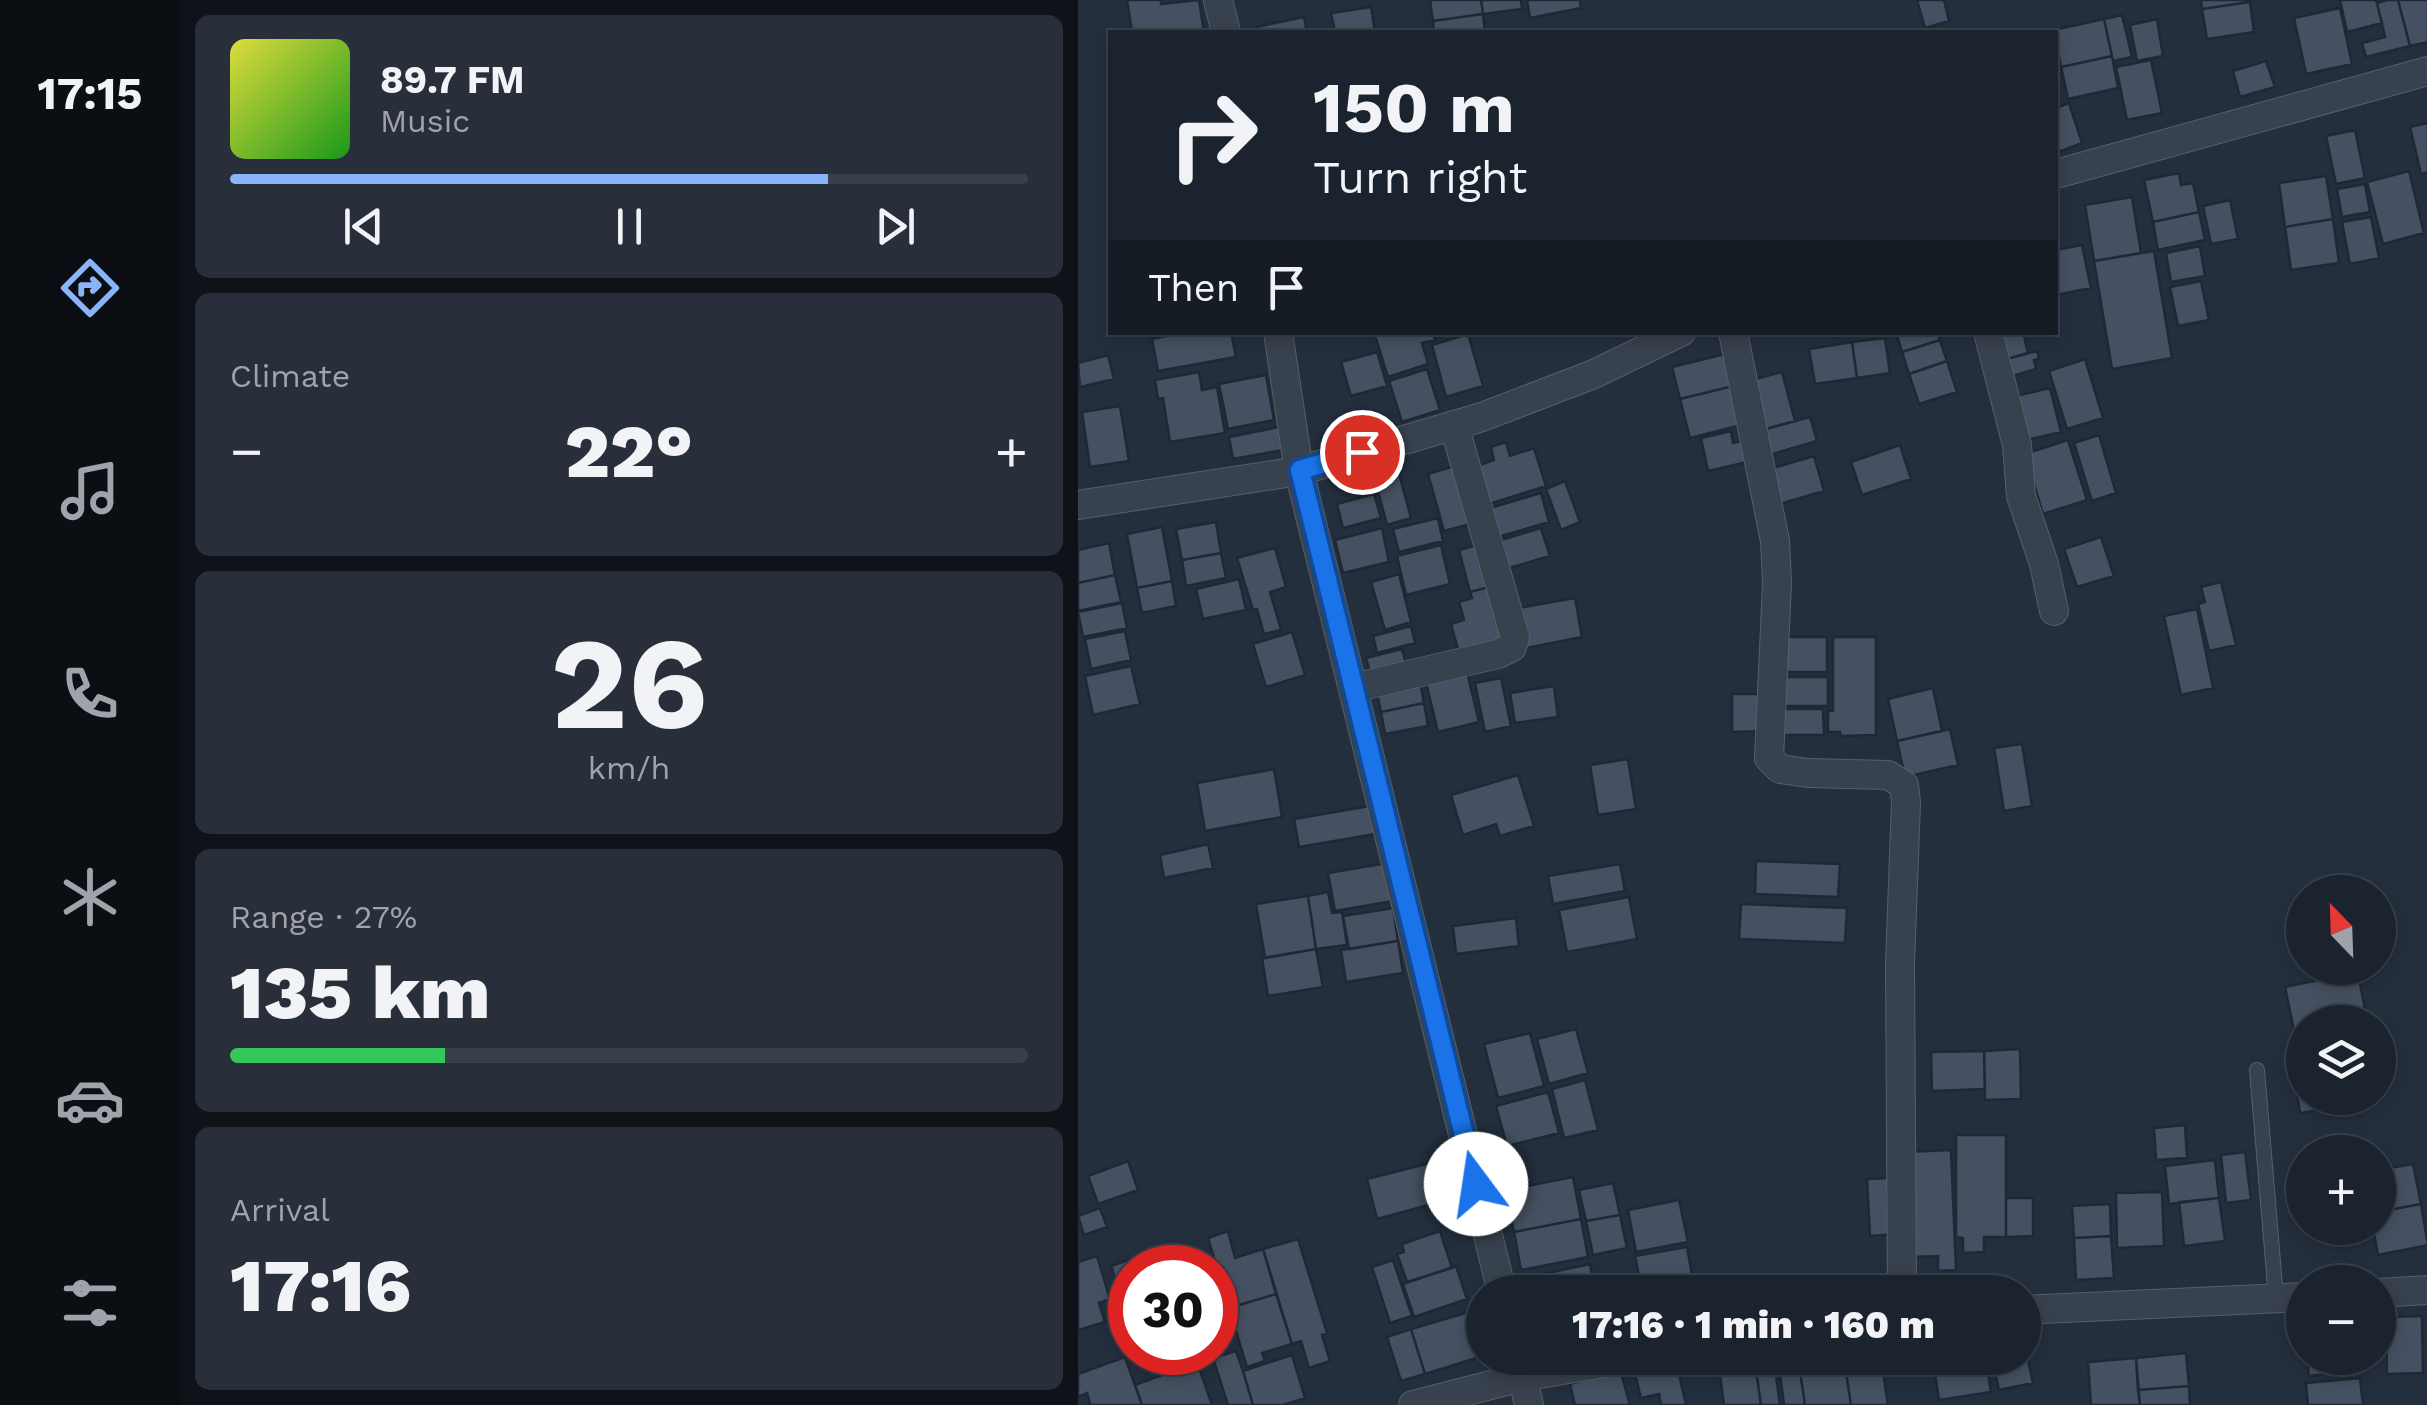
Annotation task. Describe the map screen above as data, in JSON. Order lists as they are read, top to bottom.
{
  "north": "top left",
  "page": {
    "tabs": "17:15",
    "turn": ["150 m", "Turn right"],
    "song": ["89.7 FM", "Music"],
    "then": "Then",
    "tile": [
      "Climate",
      ["26", "km/h"],
      ["Range · 27%", "135 km"],
      ["Arrival", "17:16"]
    ],
    "heat": ["−", "22°", "+"],
    "map_buttons": ["+", "−"],
    "limit": "30",
    "trip": "17:16 · 1 min · 160 m"
  }
}
